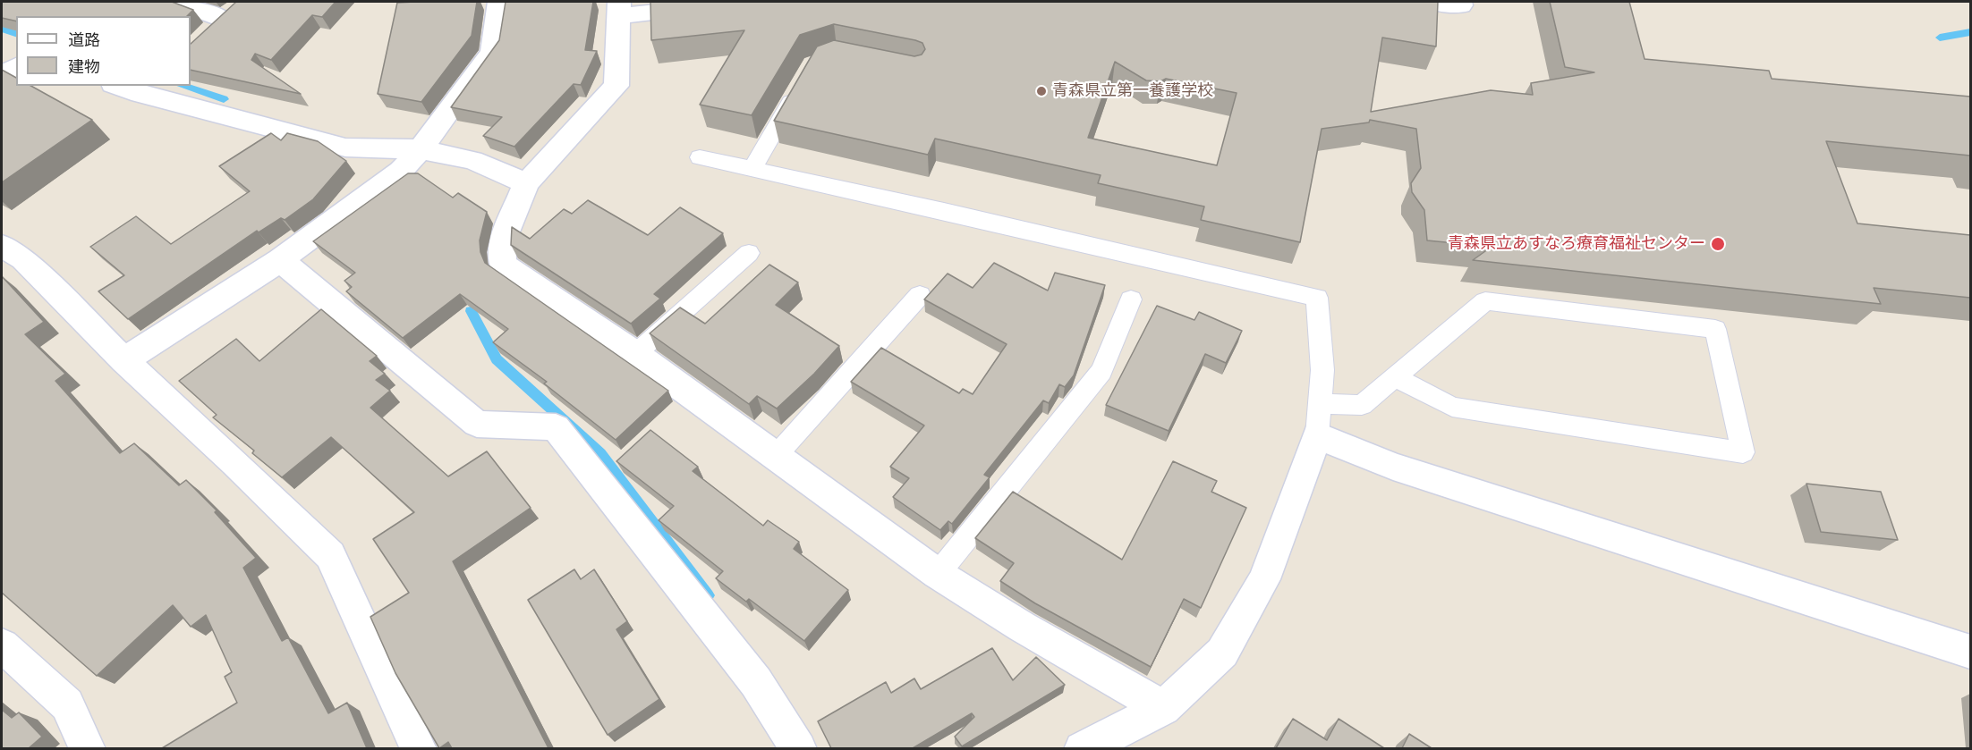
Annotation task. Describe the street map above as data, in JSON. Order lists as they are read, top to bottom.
{
  "places": ["青森県立第一養護学校", "青森県立あすなろ療育福祉センター"],
  "legend": ["道路", "建物"]
}
